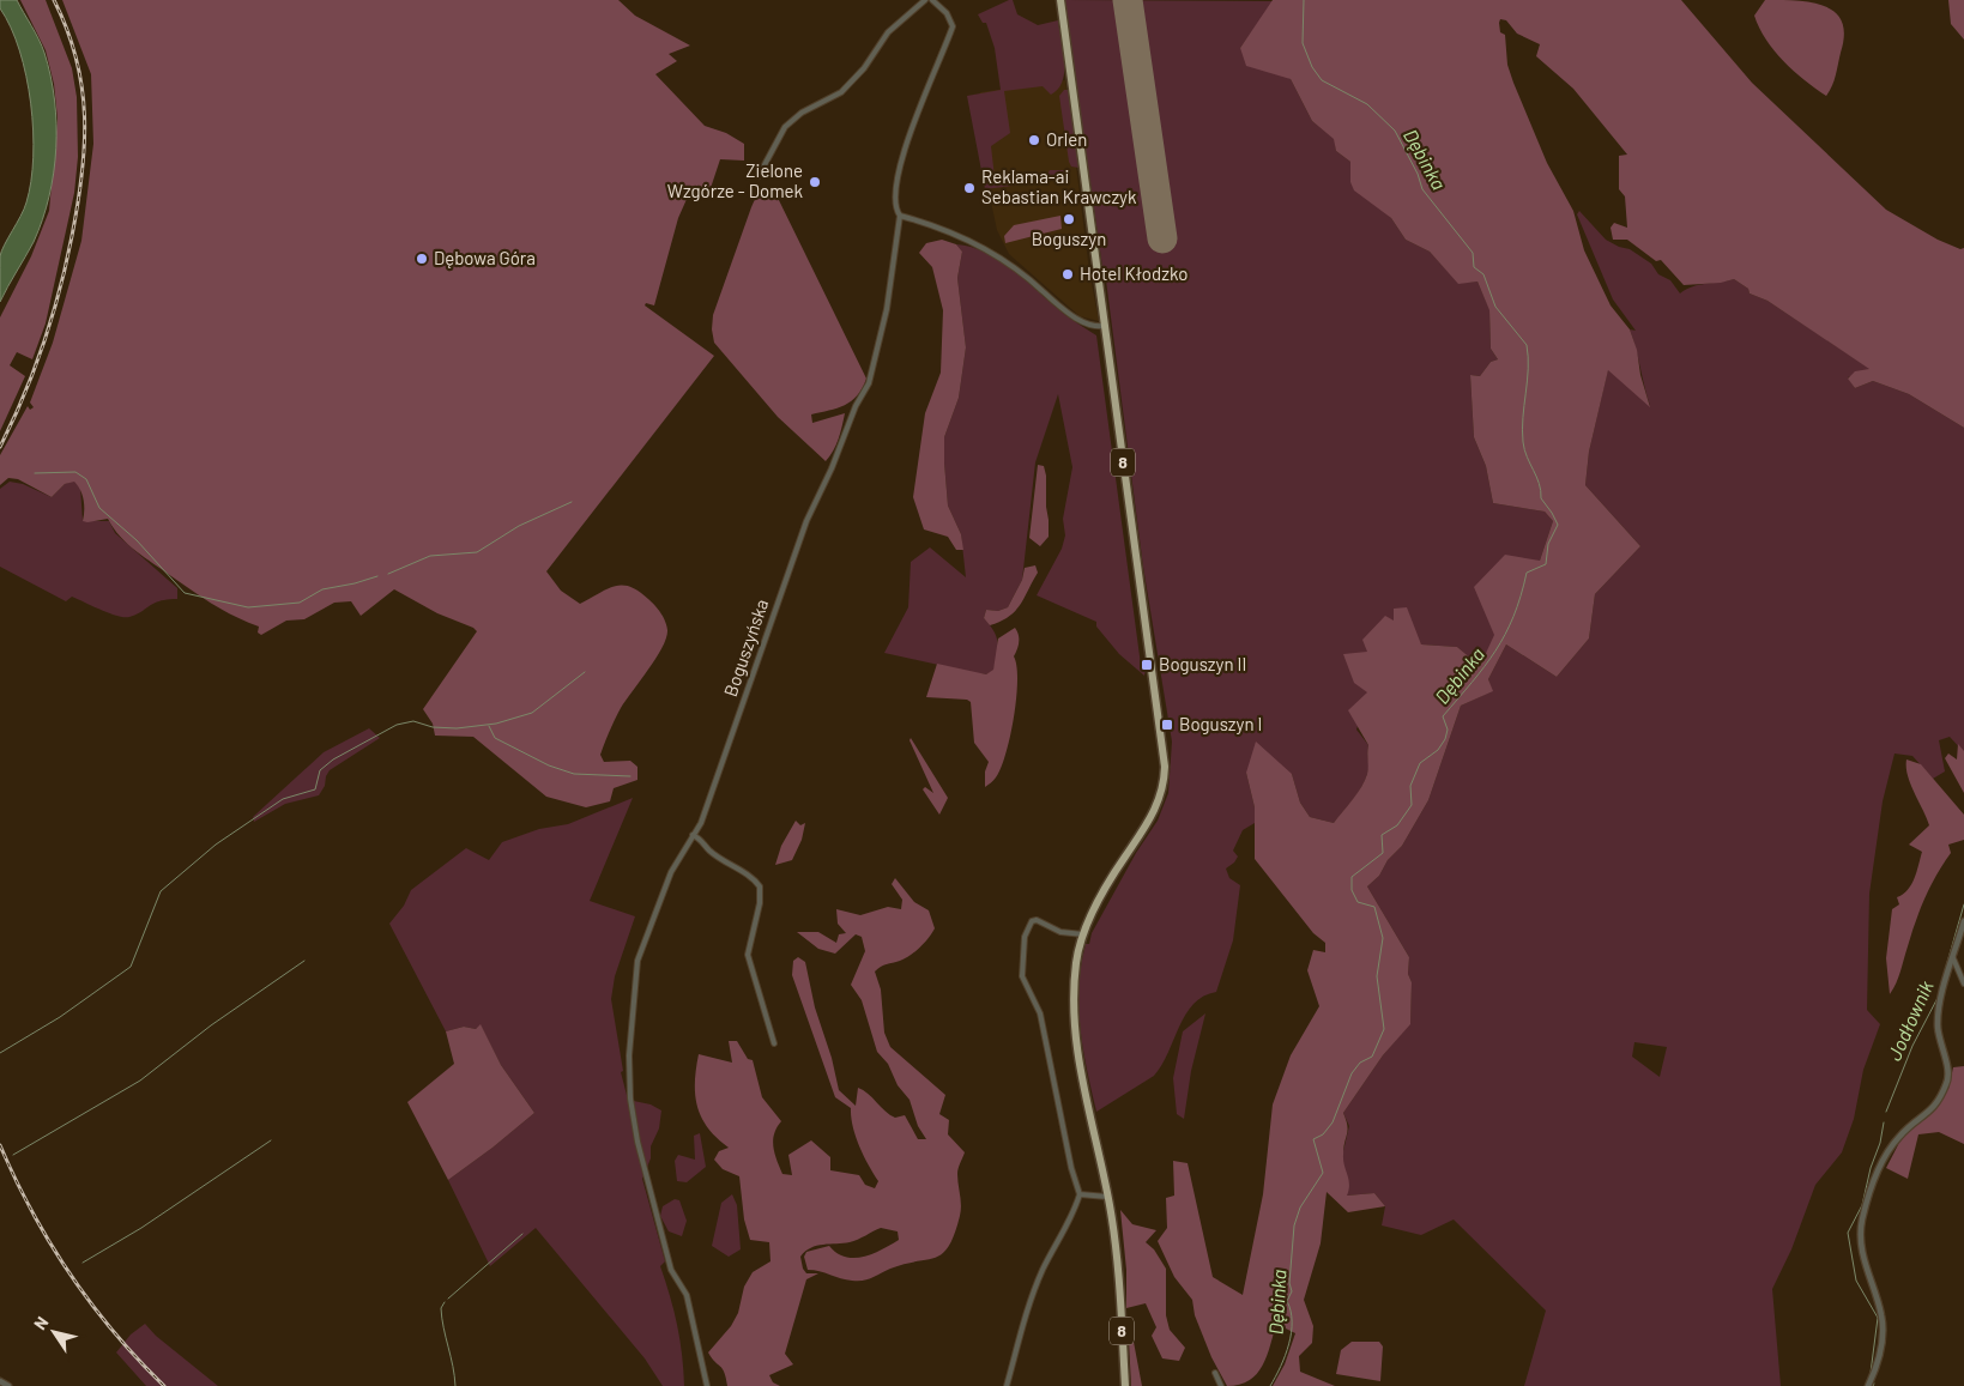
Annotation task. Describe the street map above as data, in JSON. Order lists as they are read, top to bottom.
{
  "streets": {
    "highway": ["8"],
    "street": ["Boguszyńska"]
  },
  "water": ["Dębinka", "Jodłownik"],
  "places": {
    "other": [
      "Orlen",
      "Zielone Wzgórze - Domek",
      "Reklama-ai Sebastian Krawczyk",
      "Boguszyn",
      "Dębowa Góra",
      "Hotel Kłodzko"
    ],
    "transit": ["Boguszyn II", "Boguszyn I"]
  },
  "north": "top left"
}
